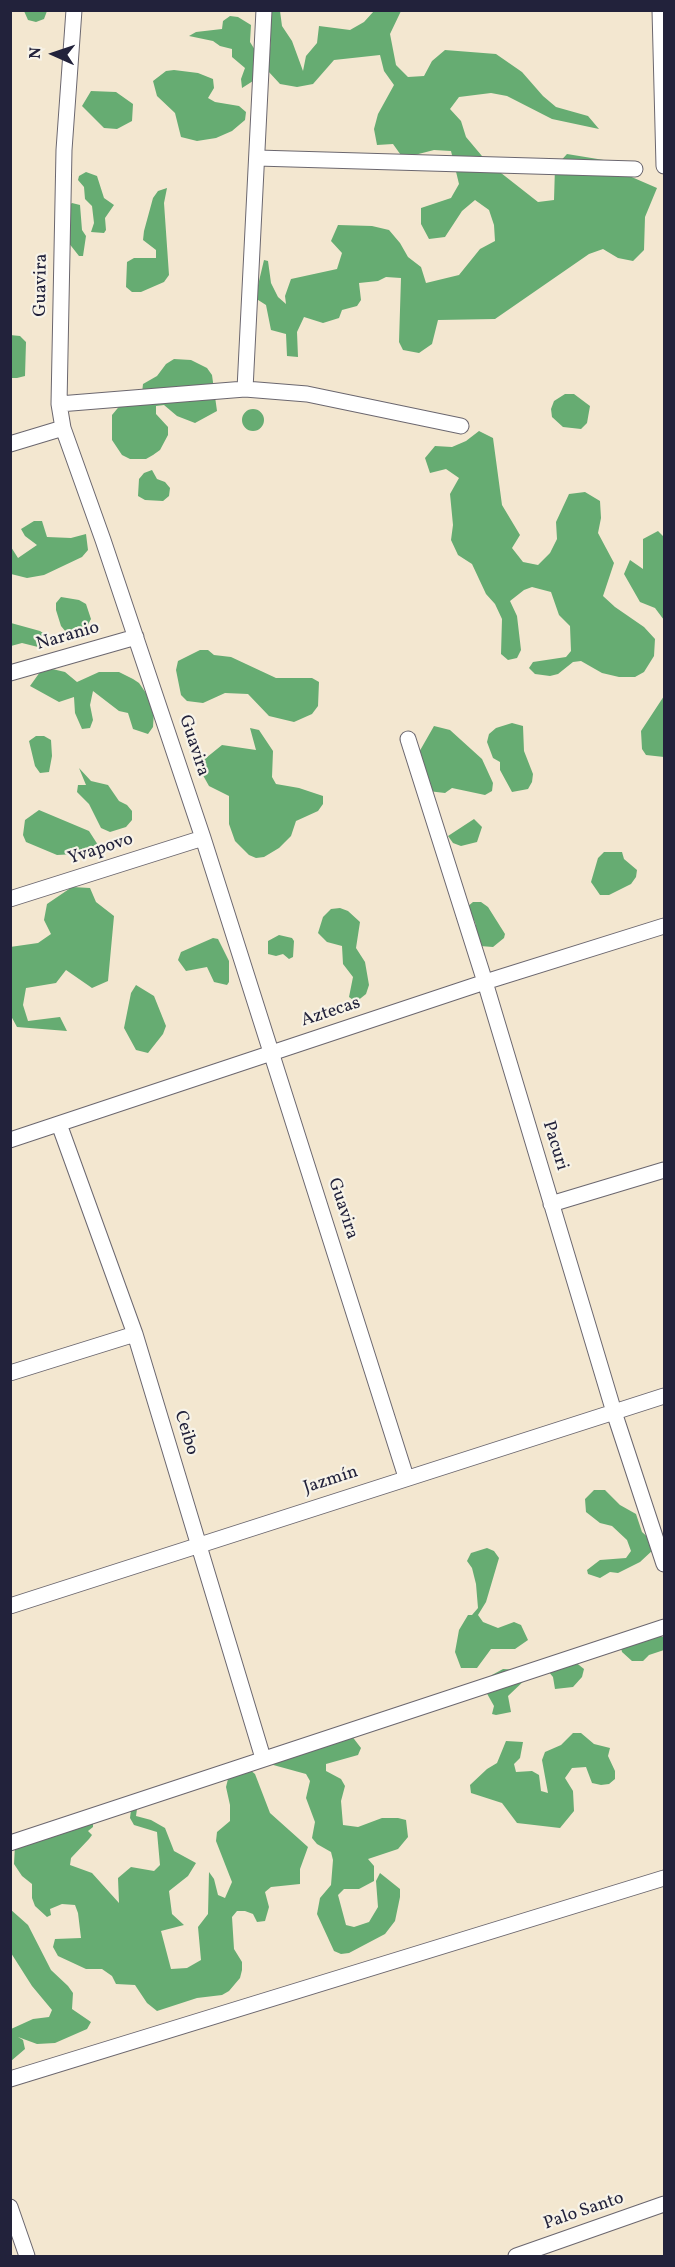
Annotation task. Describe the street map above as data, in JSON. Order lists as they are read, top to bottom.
{
  "streets": {
    "street": [
      "Guavira",
      "Naranio",
      "Yvapovo",
      "Aztecas",
      "Pacuri",
      "Ceibo",
      "Jazmín",
      "Palo Santo"
    ]
  },
  "crossings": [
    ["Guavira", "Naranio"],
    ["Guavira", "Yvapovo"],
    ["Guavira", "Aztecas"],
    ["Guavira", "Jazmín"],
    ["Aztecas", "Pacuri"],
    ["Aztecas", "Ceibo"],
    ["Pacuri", "Jazmín"],
    ["Ceibo", "Jazmín"]
  ],
  "north": "left"
}
